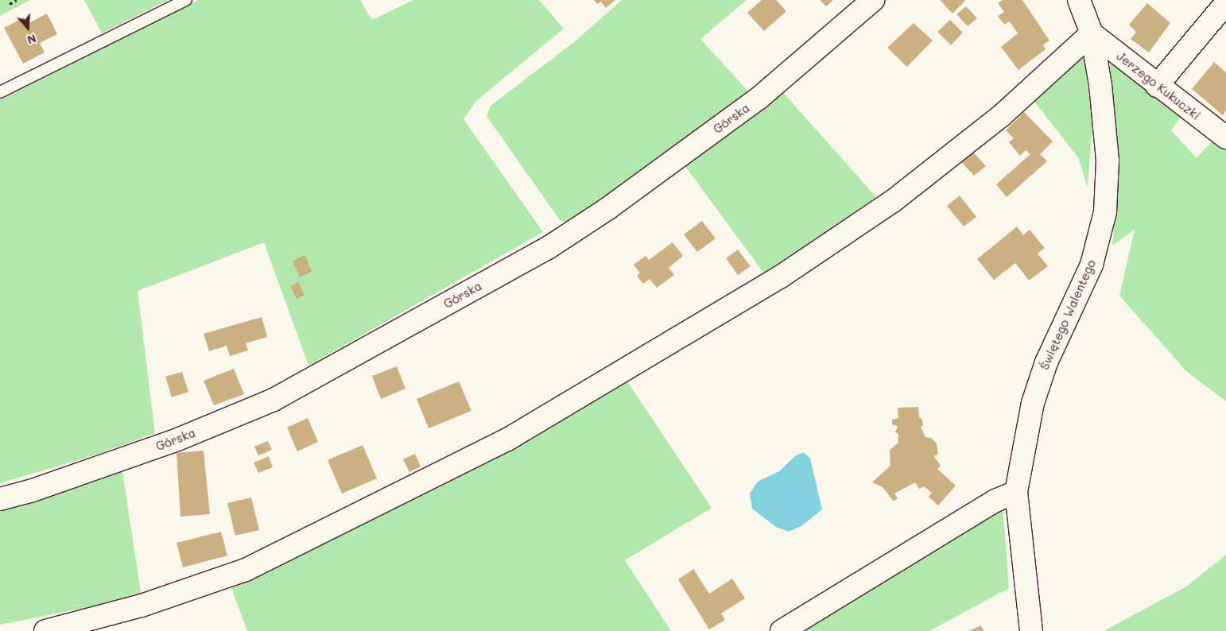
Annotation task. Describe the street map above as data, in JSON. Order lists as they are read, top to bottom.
{
  "streets": {
    "street": ["Jerzego Kukuczki", "Górska", "Świętego Walentego"]
  },
  "crossings": [
    ["Jerzego Kukuczki", "Świętego Walentego"]
  ],
  "north": "bottom"
}
